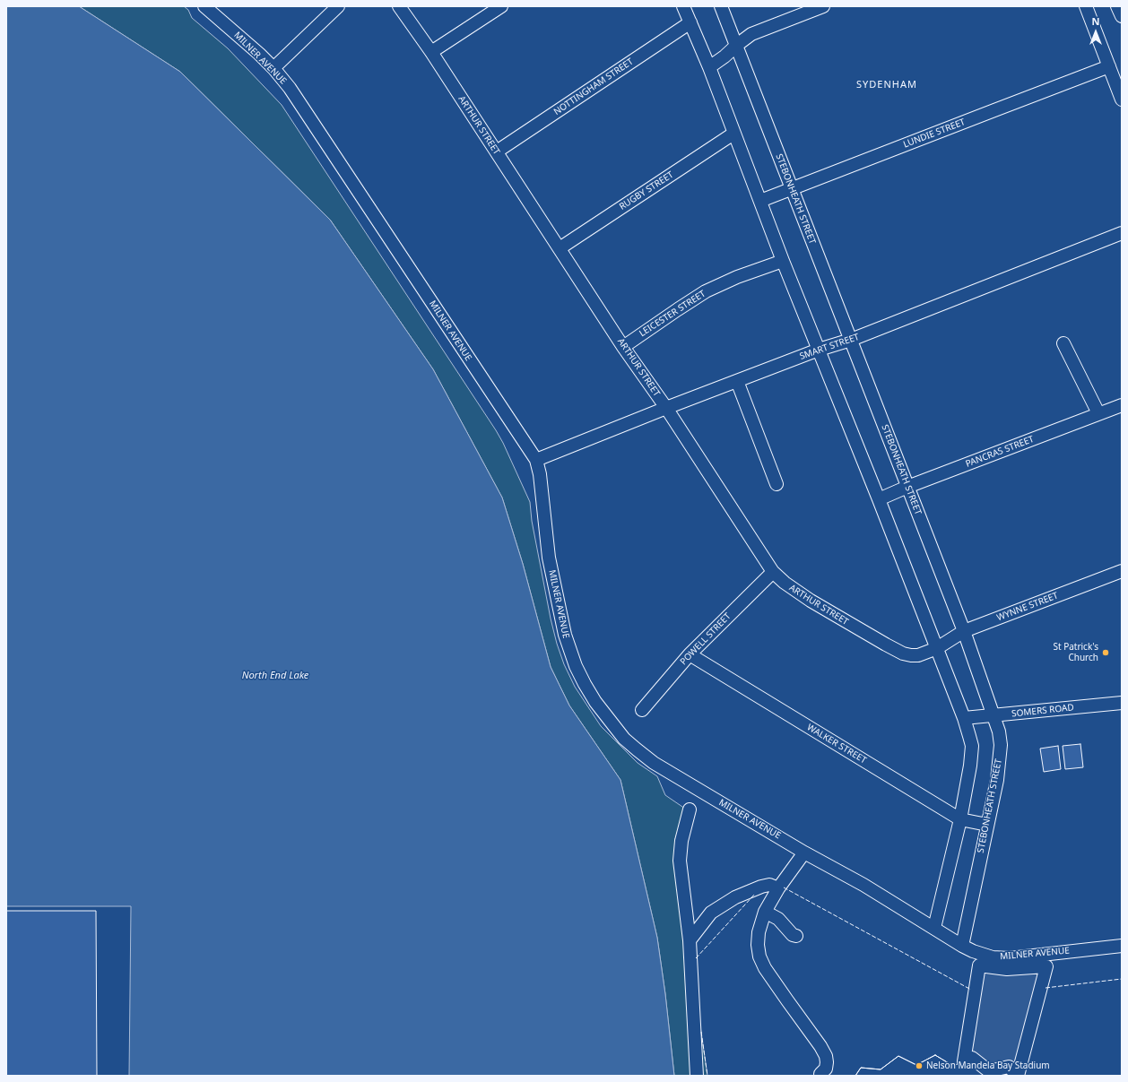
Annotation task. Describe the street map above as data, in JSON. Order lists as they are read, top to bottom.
{
  "streets": {
    "street": [
      "MILNER AVENUE",
      "NOTTINGHAM STREET",
      "ARTHUR STREET",
      "LUNDIE STREET",
      "RUGBY STREET",
      "STEBONHEATH STREET",
      "LEICESTER STREET",
      "SMART STREET",
      "PANCRAS STREET",
      "WYNNE STREET",
      "POWELL STREET",
      "SOMERS ROAD",
      "WALKER STREET"
    ]
  },
  "crossings": [
    ["MILNER AVENUE", "STEBONHEATH STREET"],
    ["MILNER AVENUE", "SMART STREET"],
    ["NOTTINGHAM STREET", "ARTHUR STREET"],
    ["ARTHUR STREET", "RUGBY STREET"],
    ["ARTHUR STREET", "LEICESTER STREET"],
    ["ARTHUR STREET", "SMART STREET"],
    ["ARTHUR STREET", "WYNNE STREET"],
    ["ARTHUR STREET", "POWELL STREET"],
    ["LUNDIE STREET", "STEBONHEATH STREET"],
    ["STEBONHEATH STREET", "SMART STREET"],
    ["STEBONHEATH STREET", "PANCRAS STREET"],
    ["STEBONHEATH STREET", "WYNNE STREET"],
    ["STEBONHEATH STREET", "SOMERS ROAD"],
    ["STEBONHEATH STREET", "WALKER STREET"],
    ["POWELL STREET", "WALKER STREET"]
  ],
  "districts": ["SYDENHAM"],
  "water": ["North End Lake"],
  "places": ["St Patrick's Church", "Nelson Mandela Bay Stadium"],
  "north": "top"
}
